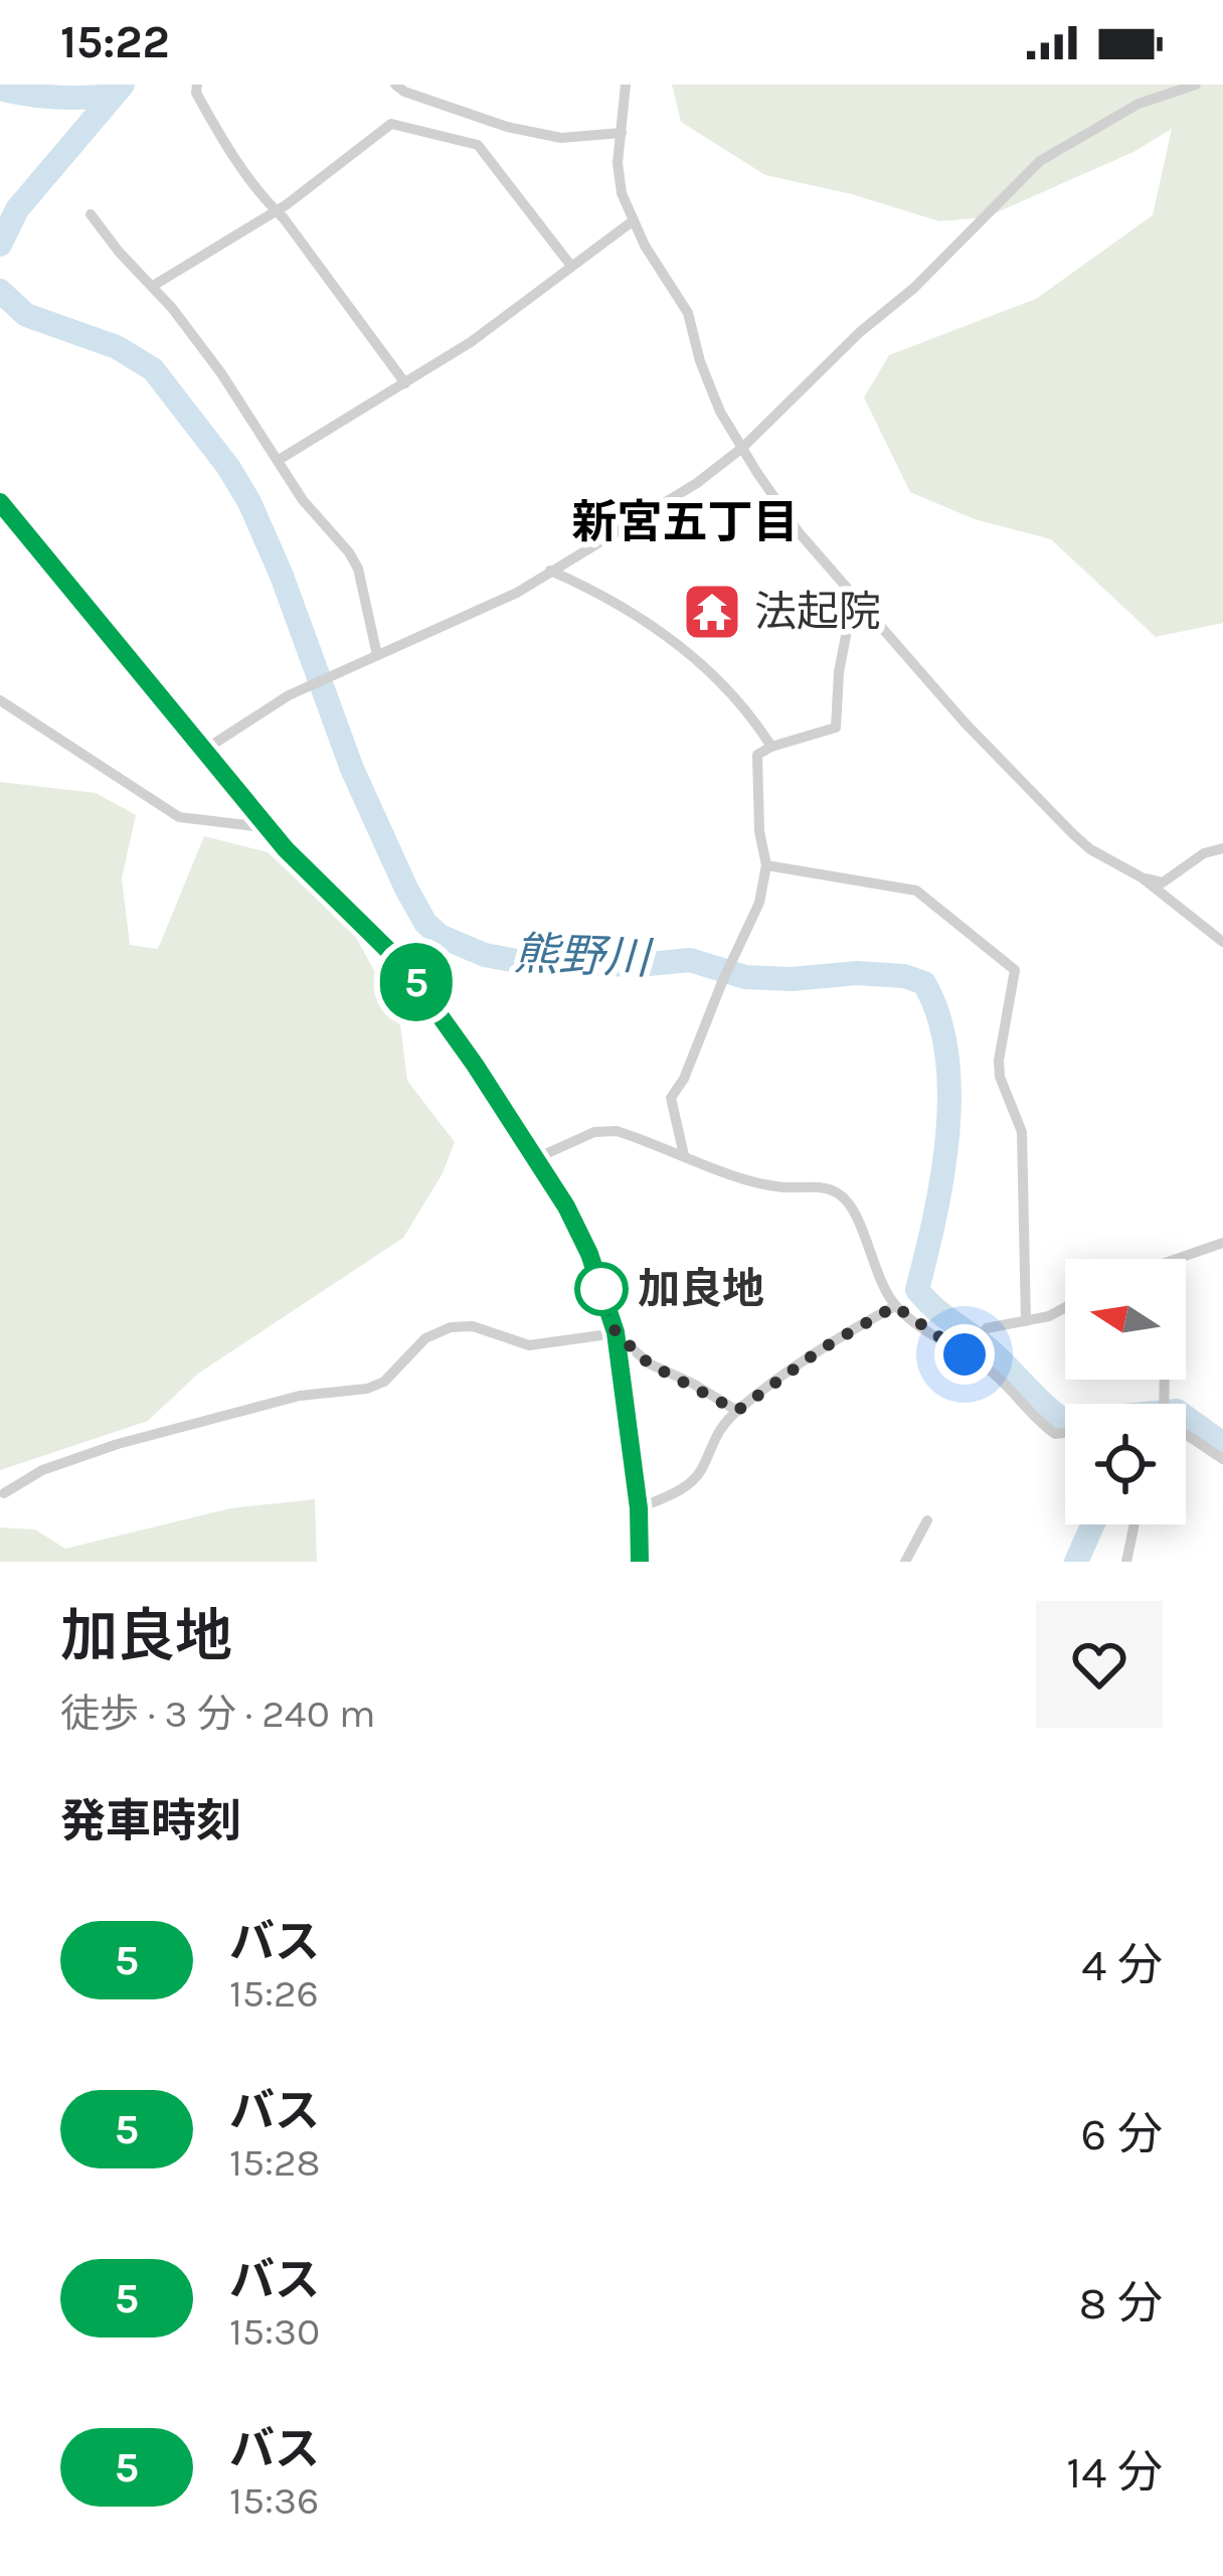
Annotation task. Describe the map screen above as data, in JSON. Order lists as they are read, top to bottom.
{
  "districts": ["新宮五丁目"],
  "water": ["熊野川"],
  "places": {
    "temple": ["法起院"],
    "other": ["加良地"]
  },
  "lines": ["bus line 5"],
  "north": "left",
  "page": {
    "status": "15:22",
    "on_map": "5",
    "heading": [
      ["加良地", "徒歩 · 3 分 · 240 m"],
      "発車時刻"
    ],
    "list": [
      {
        "mark": "5",
        "name": "バス",
        "note": "15:26",
        "value": "4 分"
      },
      {
        "mark": "5",
        "name": "バス",
        "note": "15:28",
        "value": "6 分"
      },
      {
        "mark": "5",
        "name": "バス",
        "note": "15:30",
        "value": "8 分"
      },
      {
        "mark": "5",
        "name": "バス",
        "note": "15:36",
        "value": "14 分"
      }
    ]
  }
}
